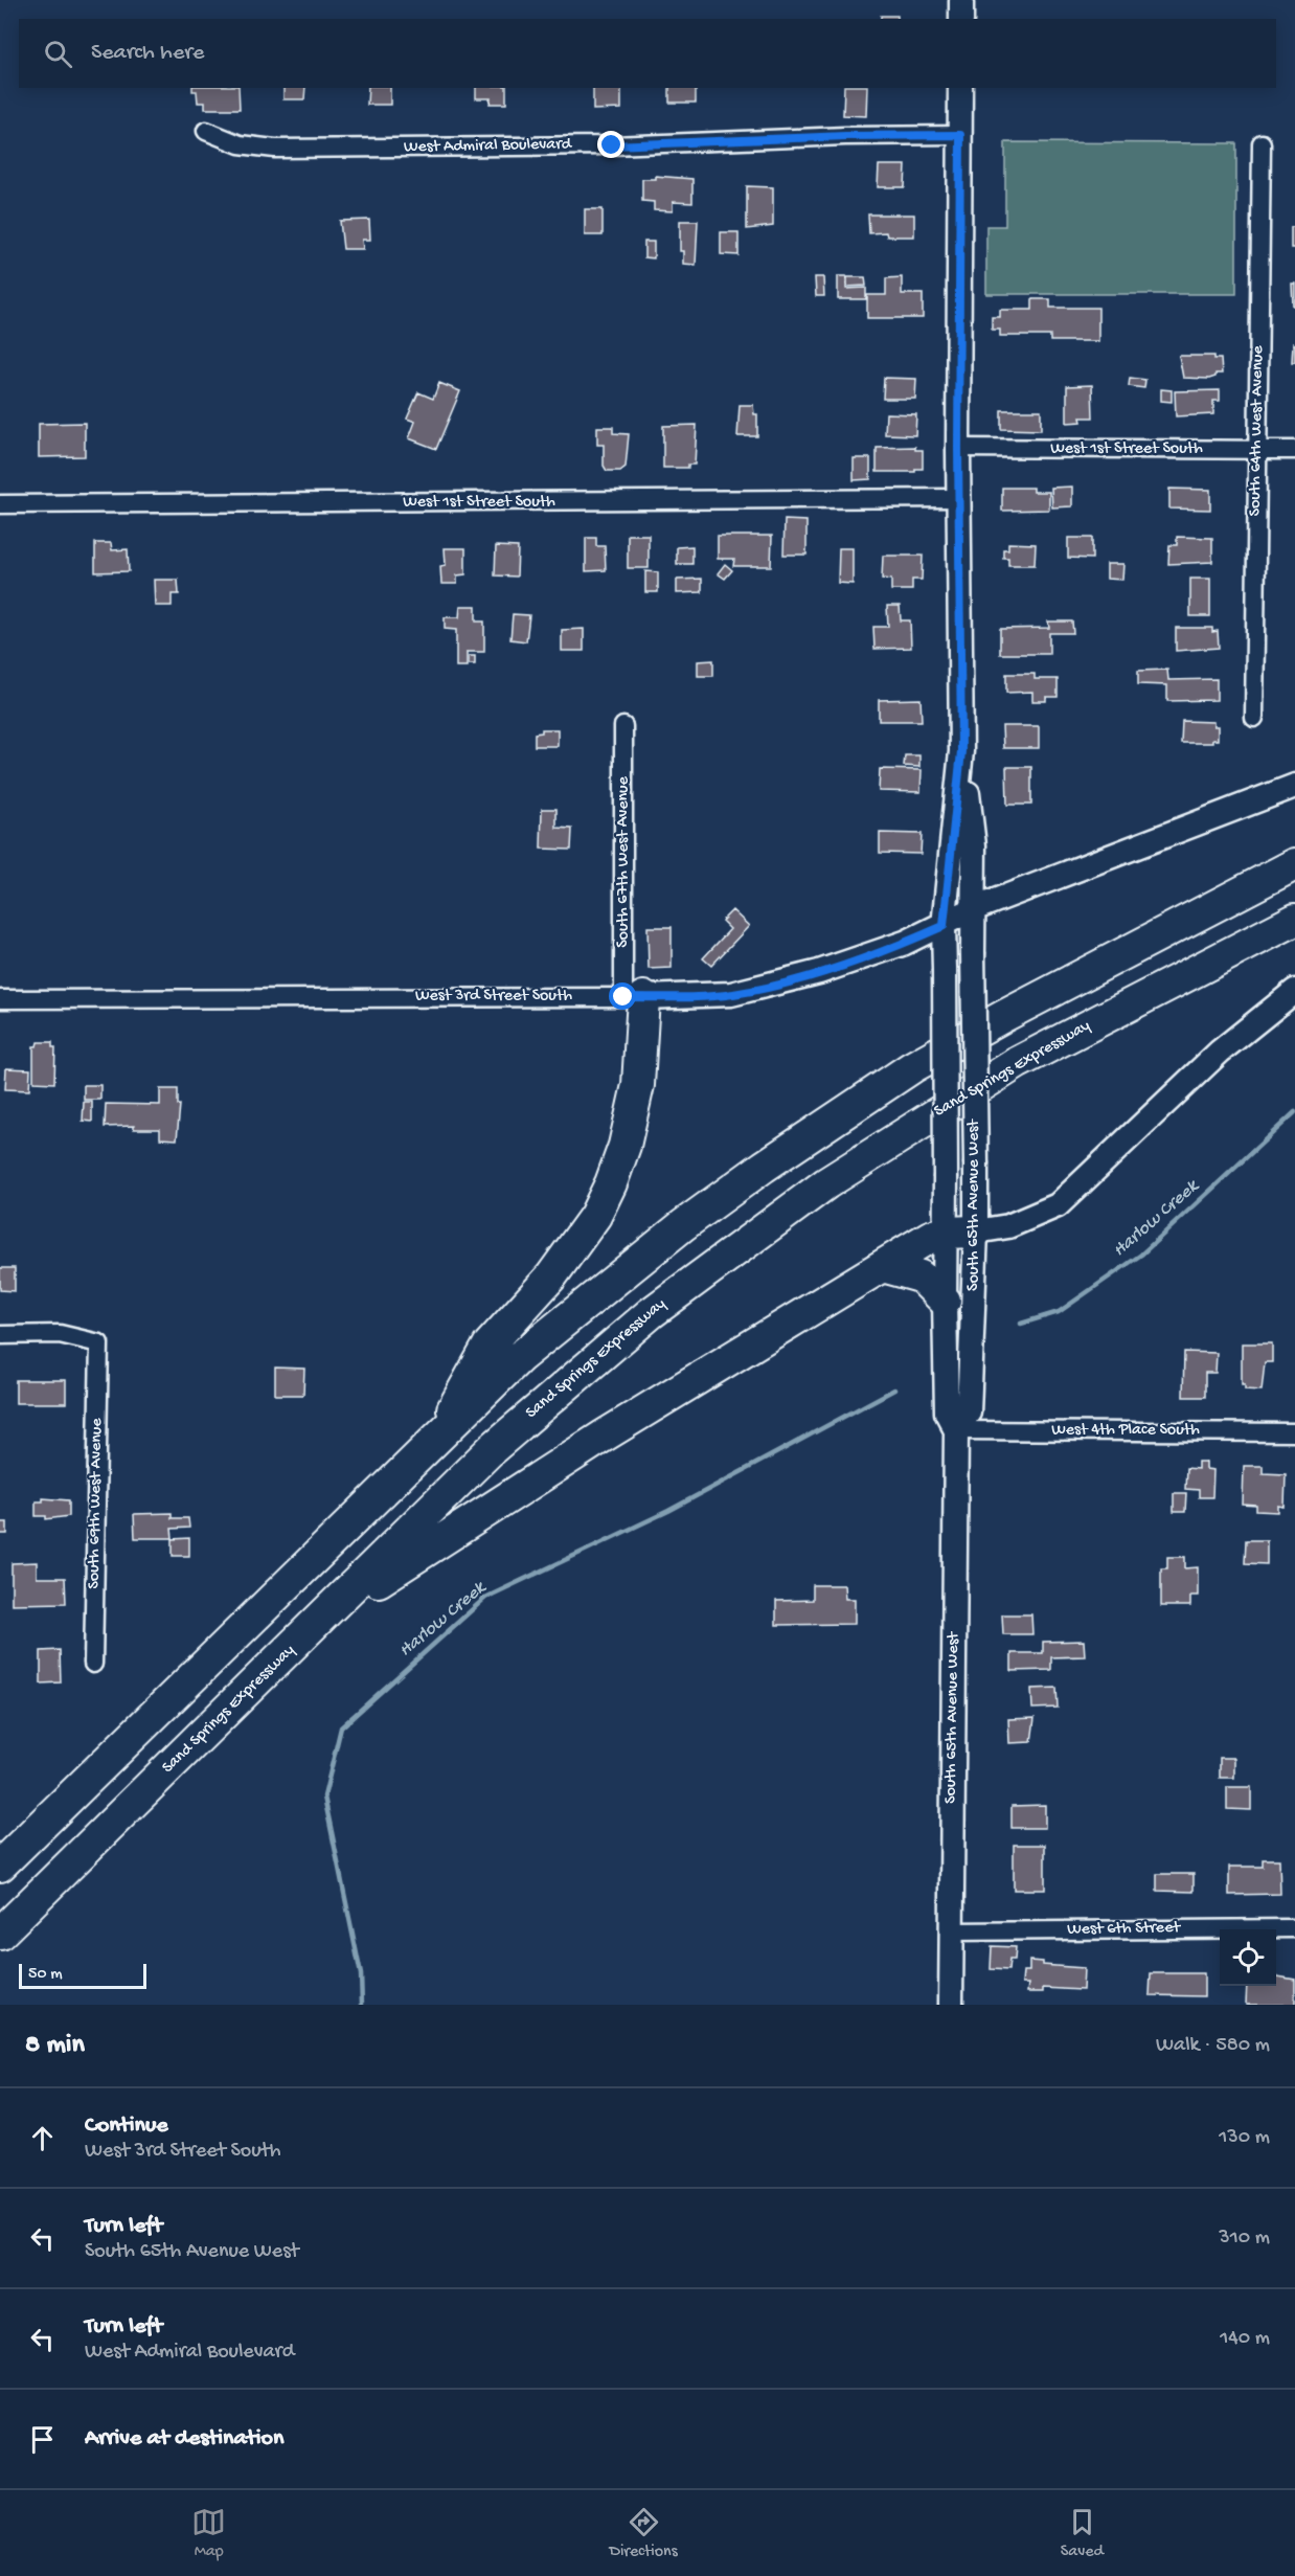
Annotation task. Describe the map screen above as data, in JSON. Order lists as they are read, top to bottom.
{
  "streets": {
    "highway": ["Sand Springs Expressway"],
    "street": [
      "West Admiral Boulevard",
      "South 64th West Avenue",
      "West 1st Street South",
      "South 67th West Avenue",
      "West 3rd Street South",
      "South 65th Avenue West",
      "West 4th Place South",
      "South 69th West Avenue",
      "West 6th Street"
    ]
  },
  "crossings": [
    ["West Admiral Boulevard", "South 65th Avenue West"],
    ["South 64th West Avenue", "West 1st Street South"],
    ["West 1st Street South", "South 65th Avenue West"],
    ["South 67th West Avenue", "West 3rd Street South"],
    ["West 3rd Street South", "South 65th Avenue West"],
    ["South 65th Avenue West", "West 4th Place South"],
    ["South 65th Avenue West", "West 6th Street"]
  ],
  "water": ["Harlow Creek"],
  "scale_bar": "50 m",
  "page": {
    "search": "Search here",
    "scale": "50 m",
    "heading": ["8 min", "Walk · 580 m"],
    "list": [
      ["Continue", "West 3rd Street South", "130 m"],
      ["Turn left", "South 65th Avenue West", "310 m"],
      ["Turn left", "West Admiral Boulevard", "140 m"],
      "Arrive at destination"
    ],
    "nav": ["Map", "Directions", "Saved"]
  }
}
